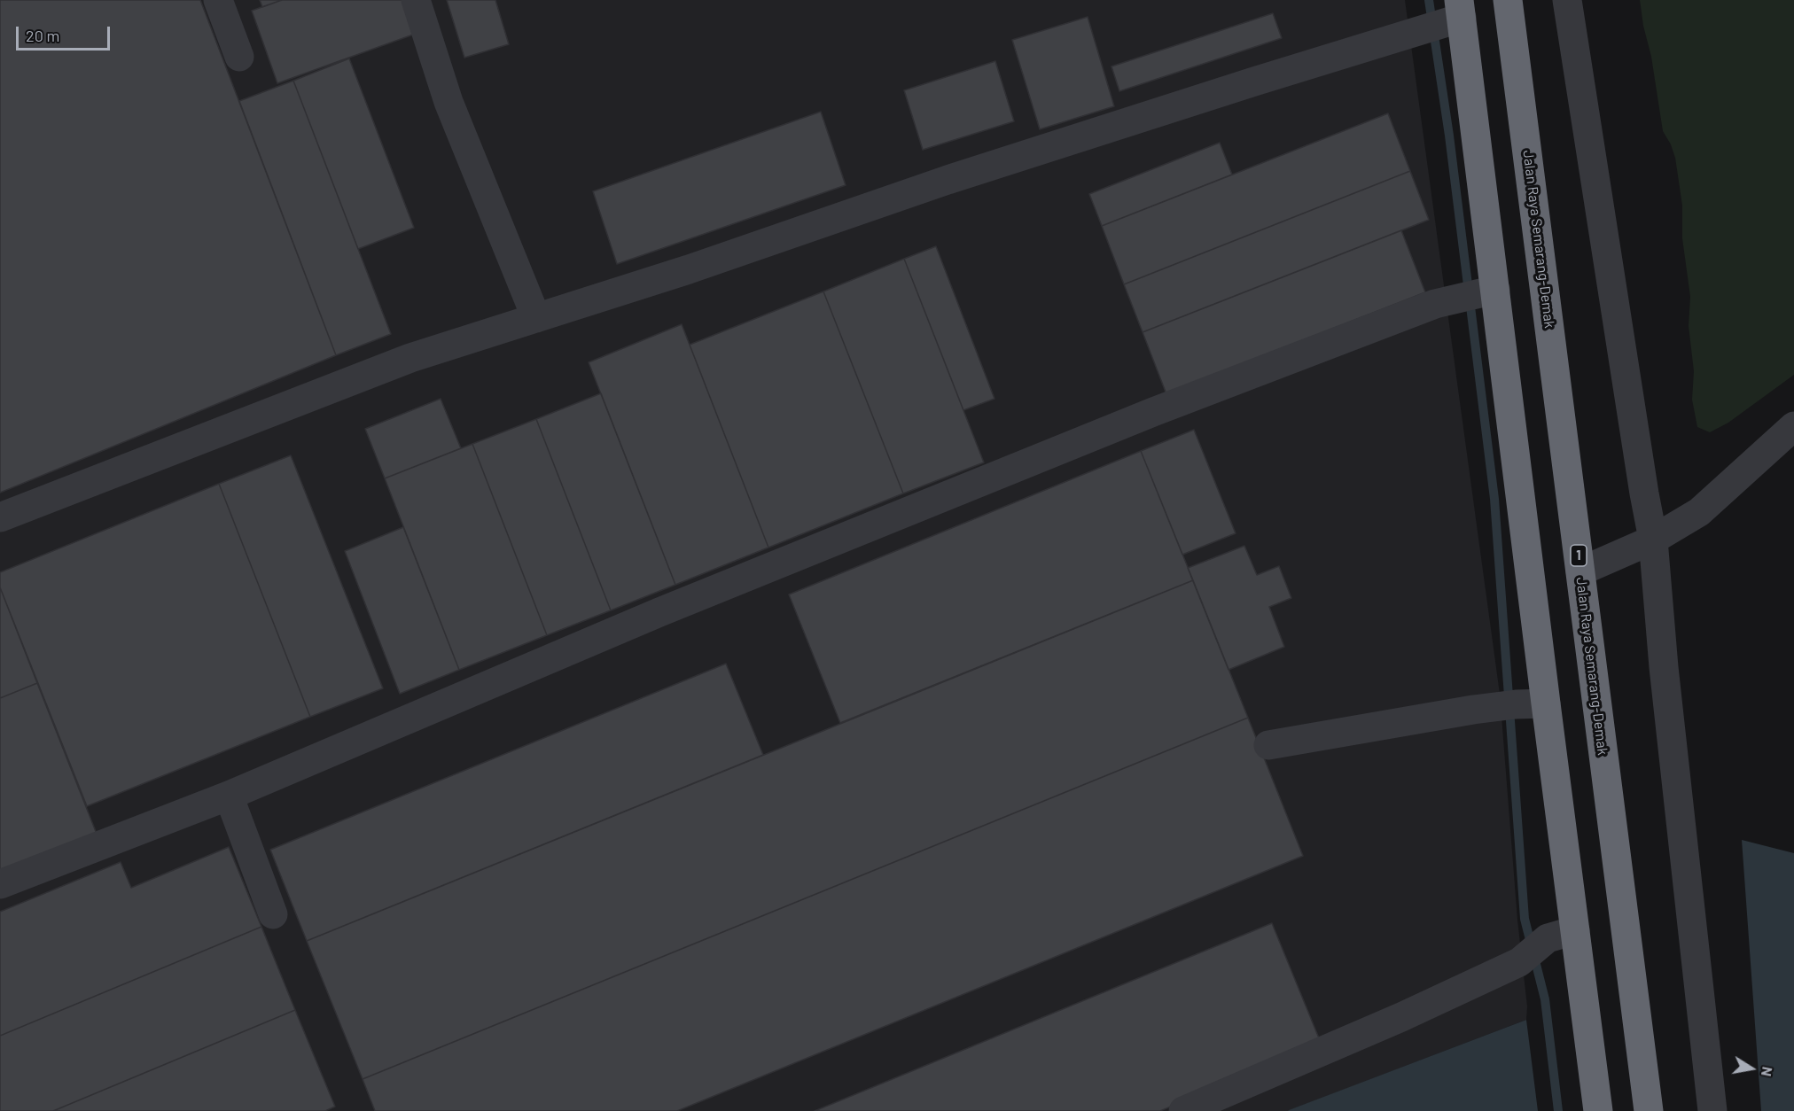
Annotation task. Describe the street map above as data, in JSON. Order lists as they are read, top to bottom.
{
  "streets": {
    "highway": ["Jalan Raya Semarang-Demak", "1"]
  },
  "scale_bar": "20 m",
  "north": "right"
}
